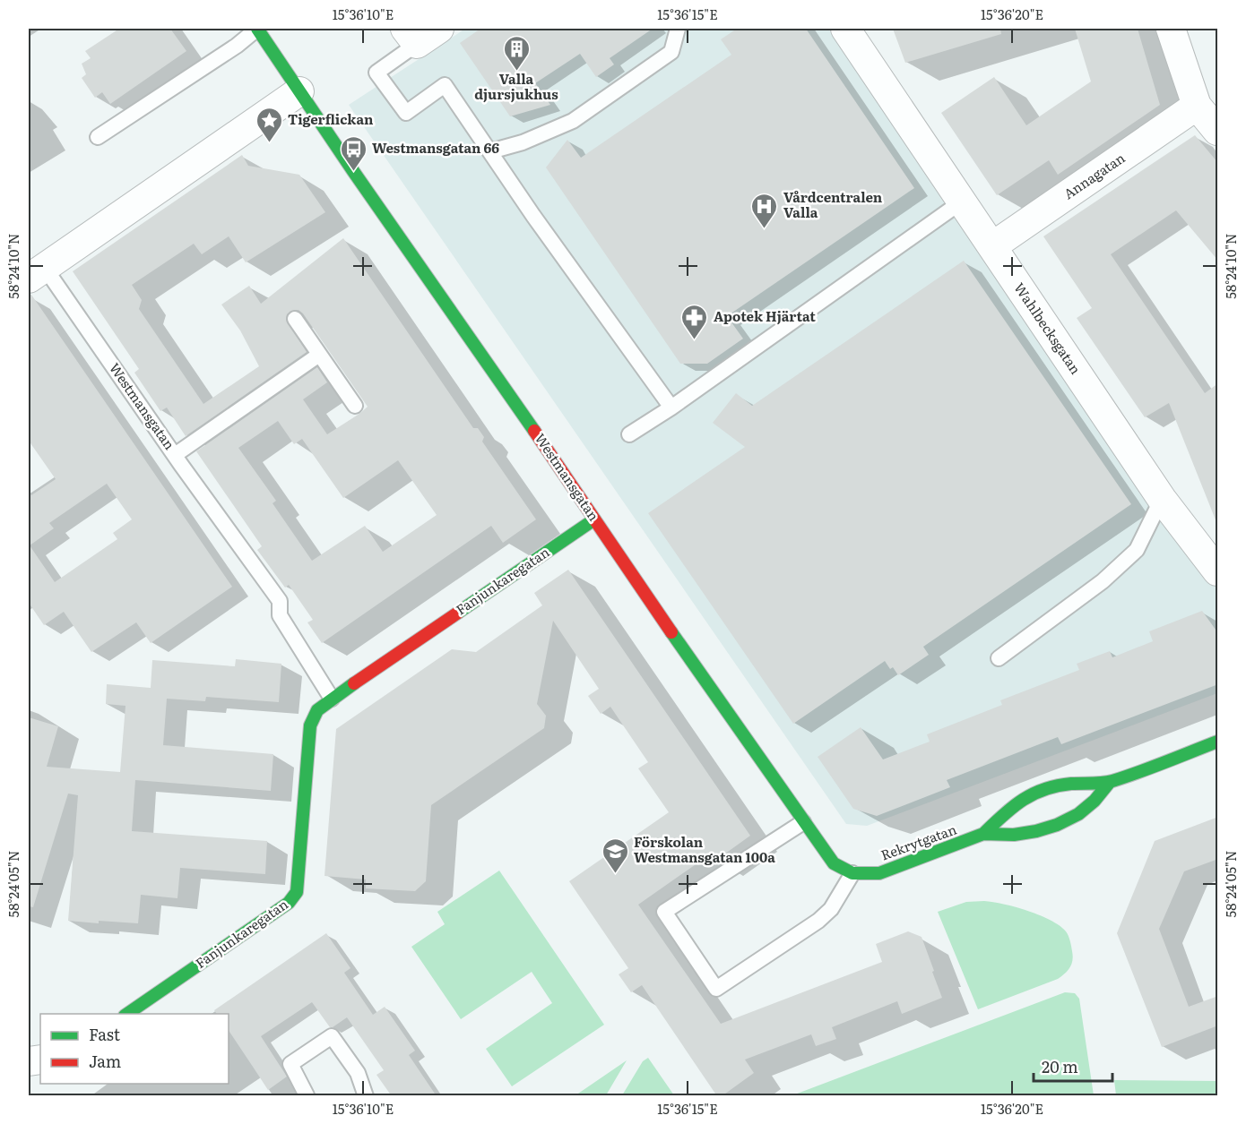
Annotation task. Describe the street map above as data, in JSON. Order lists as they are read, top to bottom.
{
  "streets": {
    "street": [
      "Annagatan",
      "Wahlbecksgatan",
      "Westmansgatan",
      "Fanjunkaregatan",
      "Rekrytgatan"
    ]
  },
  "crossings": [
    ["Annagatan", "Wahlbecksgatan"],
    ["Westmansgatan", "Fanjunkaregatan"],
    ["Westmansgatan", "Rekrytgatan"]
  ],
  "places": {
    "building": ["Valla djursjukhus"],
    "place": ["Tigerflickan"],
    "bus stop": ["Westmansgatan 66"],
    "hospital": ["Vårdcentralen Valla"],
    "pharmacy": ["Apotek Hjärtat"],
    "school or university": ["Förskolan Westmansgatan 100a"]
  },
  "legend": ["Fast", "Jam"],
  "scale_bar": "20 m",
  "coordinates": [
    "15°36'10\"E",
    "15°36'15\"E",
    "15°36'20\"E",
    "58°24'10\"N",
    "58°24'05\"N"
  ]
}
